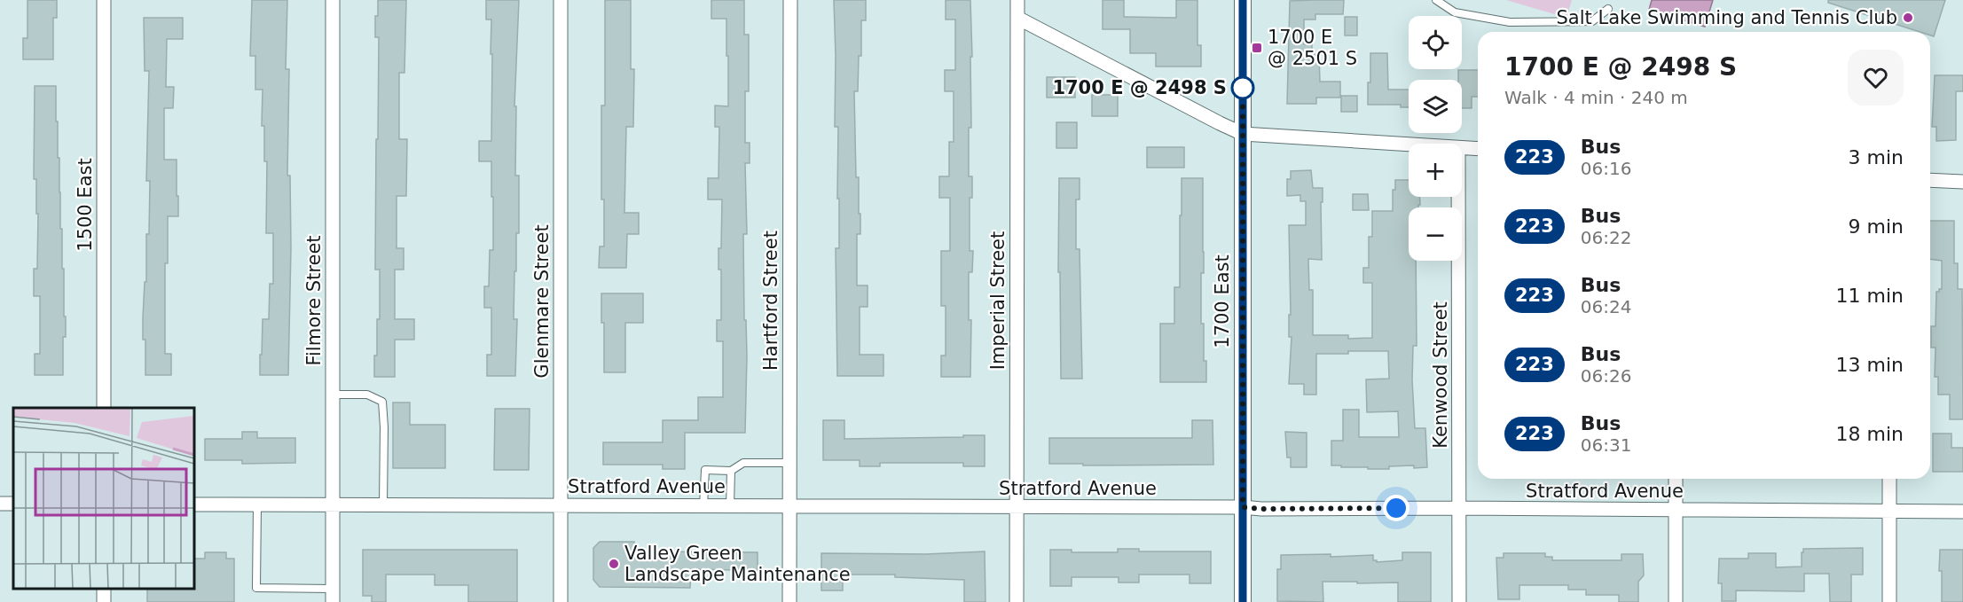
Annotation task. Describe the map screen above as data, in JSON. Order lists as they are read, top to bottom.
{
  "streets": {
    "street": [
      "1500 East",
      "Filmore Street",
      "Hartford Street",
      "Imperial Street",
      "Glenmare Street",
      "1700 East",
      "Kenwood Street",
      "Stratford Avenue"
    ]
  },
  "crossings": [
    ["Filmore Street", "Stratford Avenue"],
    ["Hartford Street", "Stratford Avenue"],
    ["Imperial Street", "Stratford Avenue"],
    ["Glenmare Street", "Stratford Avenue"],
    ["1700 East", "Stratford Avenue"],
    ["Kenwood Street", "Stratford Avenue"]
  ],
  "places": {
    "other": ["Salt Lake Swimming and Tennis Club", "1700 E @ 2498 S", "Valley Green Landscape Maintenance"],
    "transit": ["1700 E @ 2501 S"]
  },
  "lines": ["bus line 223"],
  "page": {
    "map_buttons": ["+", "−"],
    "heading": ["1700 E @ 2498 S", "Walk · 4 min · 240 m"],
    "list": [
      {
        "mark": "223",
        "name": "Bus",
        "note": "06:16",
        "value": "3 min"
      },
      {
        "mark": "223",
        "name": "Bus",
        "note": "06:22",
        "value": "9 min"
      },
      {
        "mark": "223",
        "name": "Bus",
        "note": "06:24",
        "value": "11 min"
      },
      {
        "mark": "223",
        "name": "Bus",
        "note": "06:26",
        "value": "13 min"
      },
      {
        "mark": "223",
        "name": "Bus",
        "note": "06:31",
        "value": "18 min"
      }
    ]
  }
}
